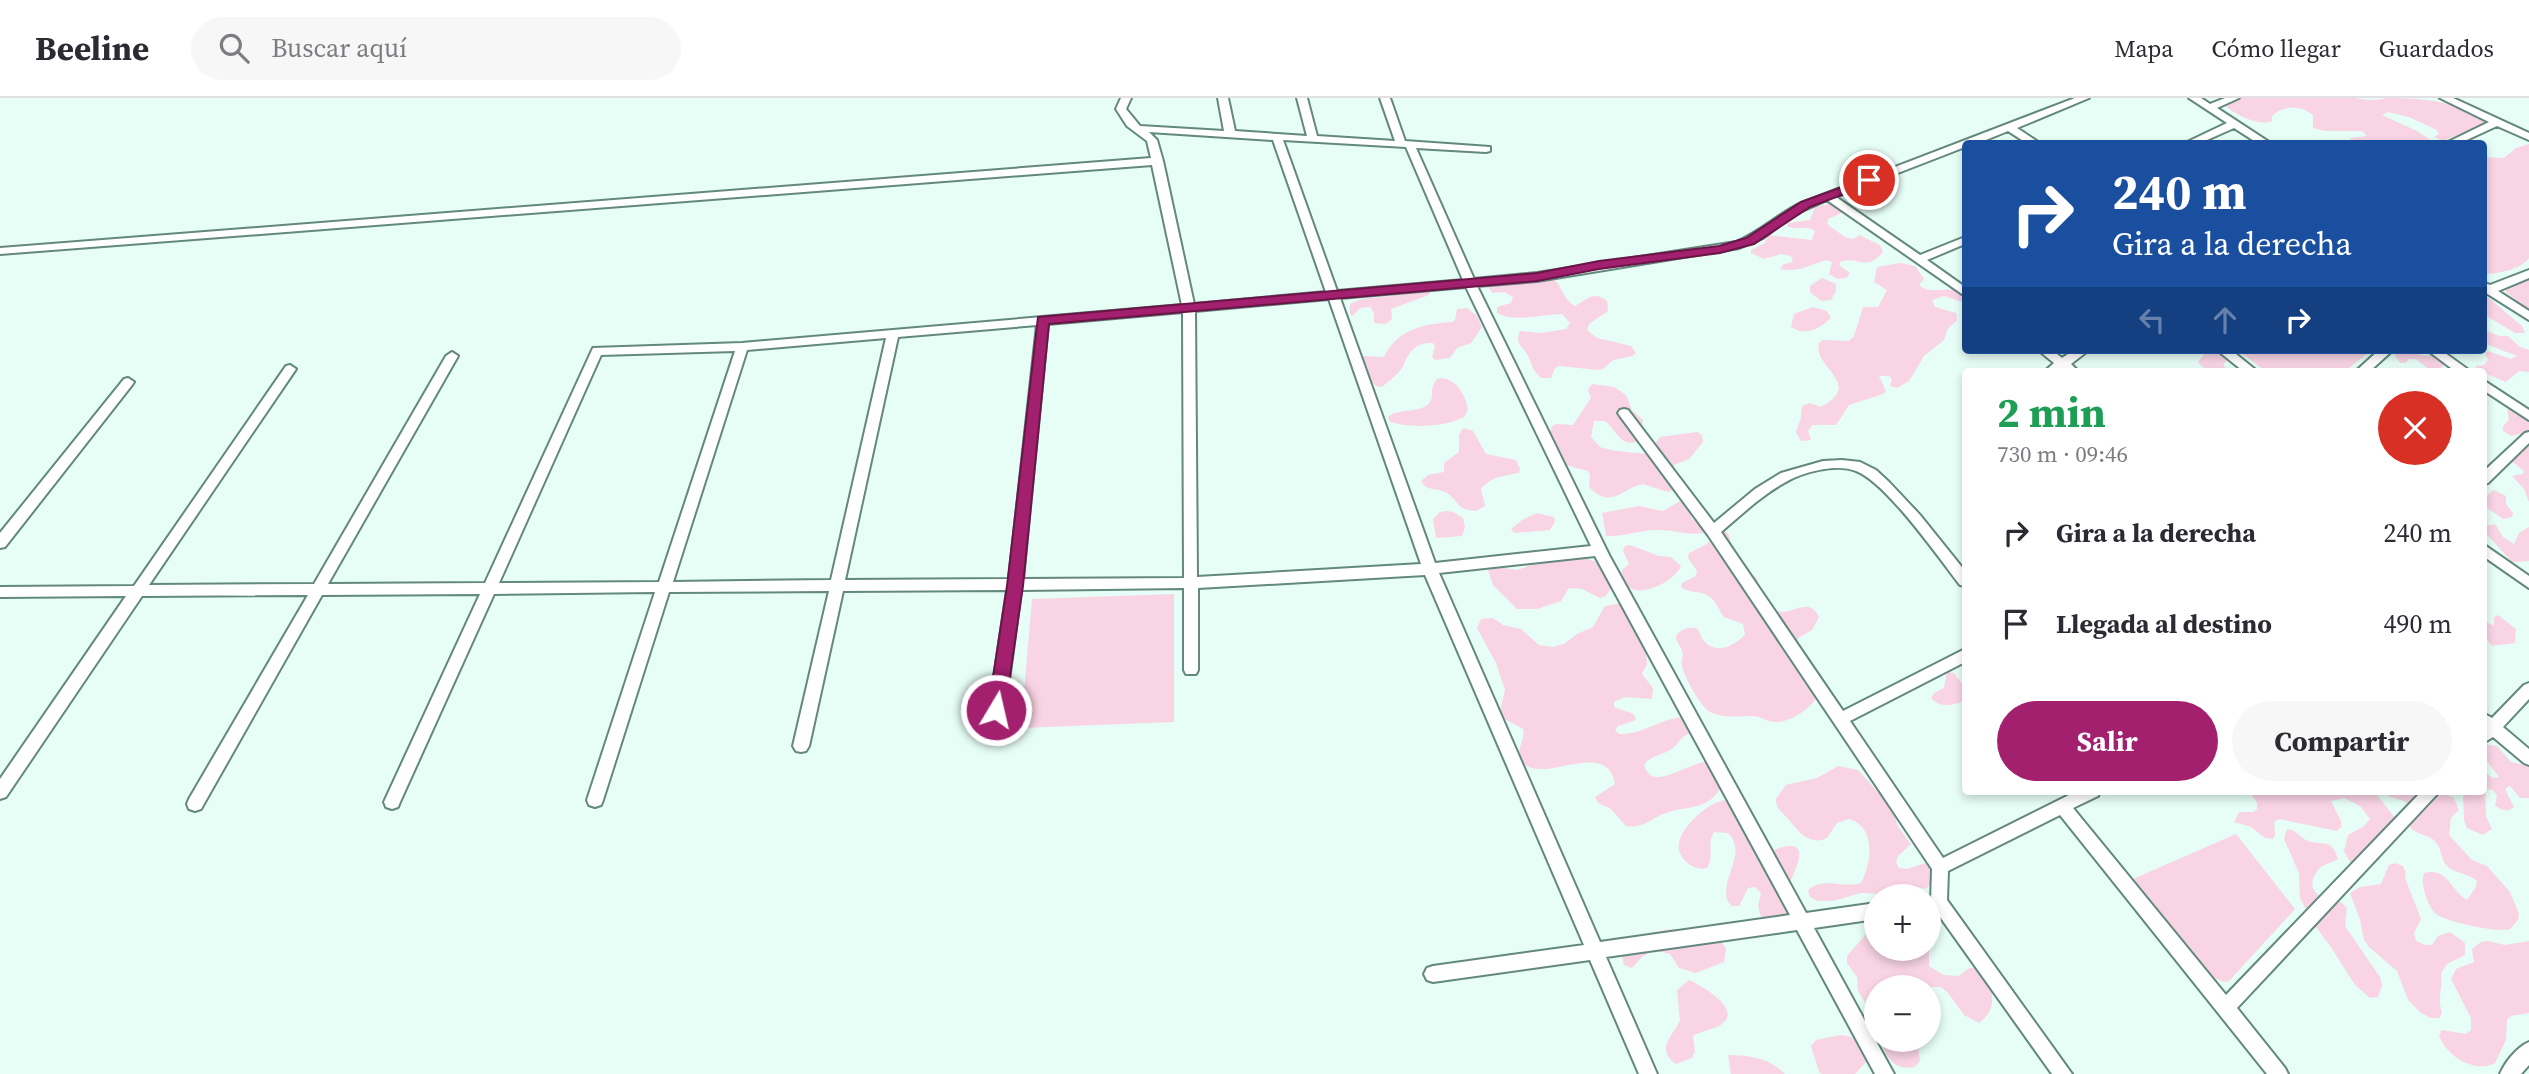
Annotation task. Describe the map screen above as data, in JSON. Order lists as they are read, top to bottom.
{
  "page": {
    "header": "Beeline",
    "search": "Buscar aquí",
    "nav": ["Mapa", "Cómo llegar", "Guardados"],
    "turn": ["240 m", "Gira a la derecha"],
    "heading": ["2 min", "730 m · 09:46"],
    "list": [
      {
        "name": "Gira a la derecha",
        "value": "240 m"
      },
      {
        "name": "Llegada al destino",
        "value": "490 m"
      }
    ],
    "buttons": ["Salir", "Compartir"],
    "map_buttons": ["+", "−"]
  }
}
